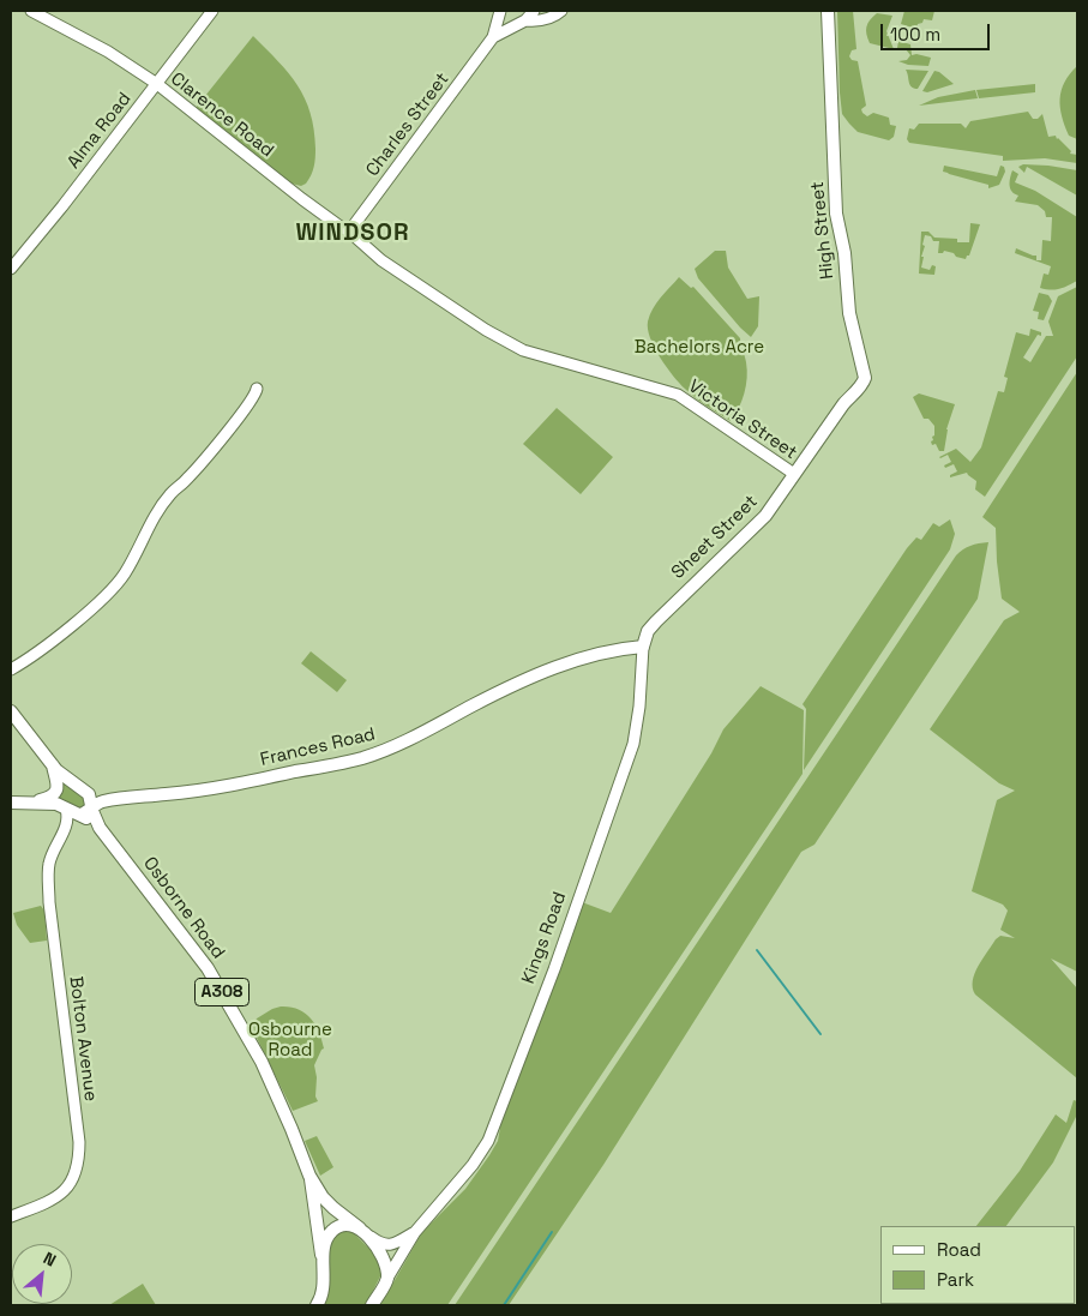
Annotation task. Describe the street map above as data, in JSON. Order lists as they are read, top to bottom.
{
  "streets": {
    "main road": [
      "High Street",
      "Sheet Street",
      "Frances Road",
      "Osborne Road",
      "Kings Road",
      "A308"
    ],
    "street": [
      "Clarence Road",
      "Charles Street",
      "Alma Road",
      "Victoria Street",
      "Bolton Avenue"
    ]
  },
  "crossings": [
    ["Clarence Road", "Charles Street"],
    ["Clarence Road", "Alma Road"],
    ["Clarence Road", "Victoria Street"],
    ["High Street", "Sheet Street"],
    ["Victoria Street", "Sheet Street"],
    ["Sheet Street", "Kings Road"],
    ["Frances Road", "Osborne Road"],
    ["Frances Road", "Kings Road"],
    ["Frances Road", "A308"],
    ["Frances Road", "Bolton Avenue"],
    ["Osborne Road", "Kings Road"],
    ["Osborne Road", "A308"],
    ["Osborne Road", "Bolton Avenue"],
    ["A308", "Bolton Avenue"]
  ],
  "districts": ["WINDSOR"],
  "parks": ["Bachelors Acre", "Osbourne Road"],
  "legend": ["Road", "Park"],
  "scale_bar": "100 m",
  "north": "top right"
}
